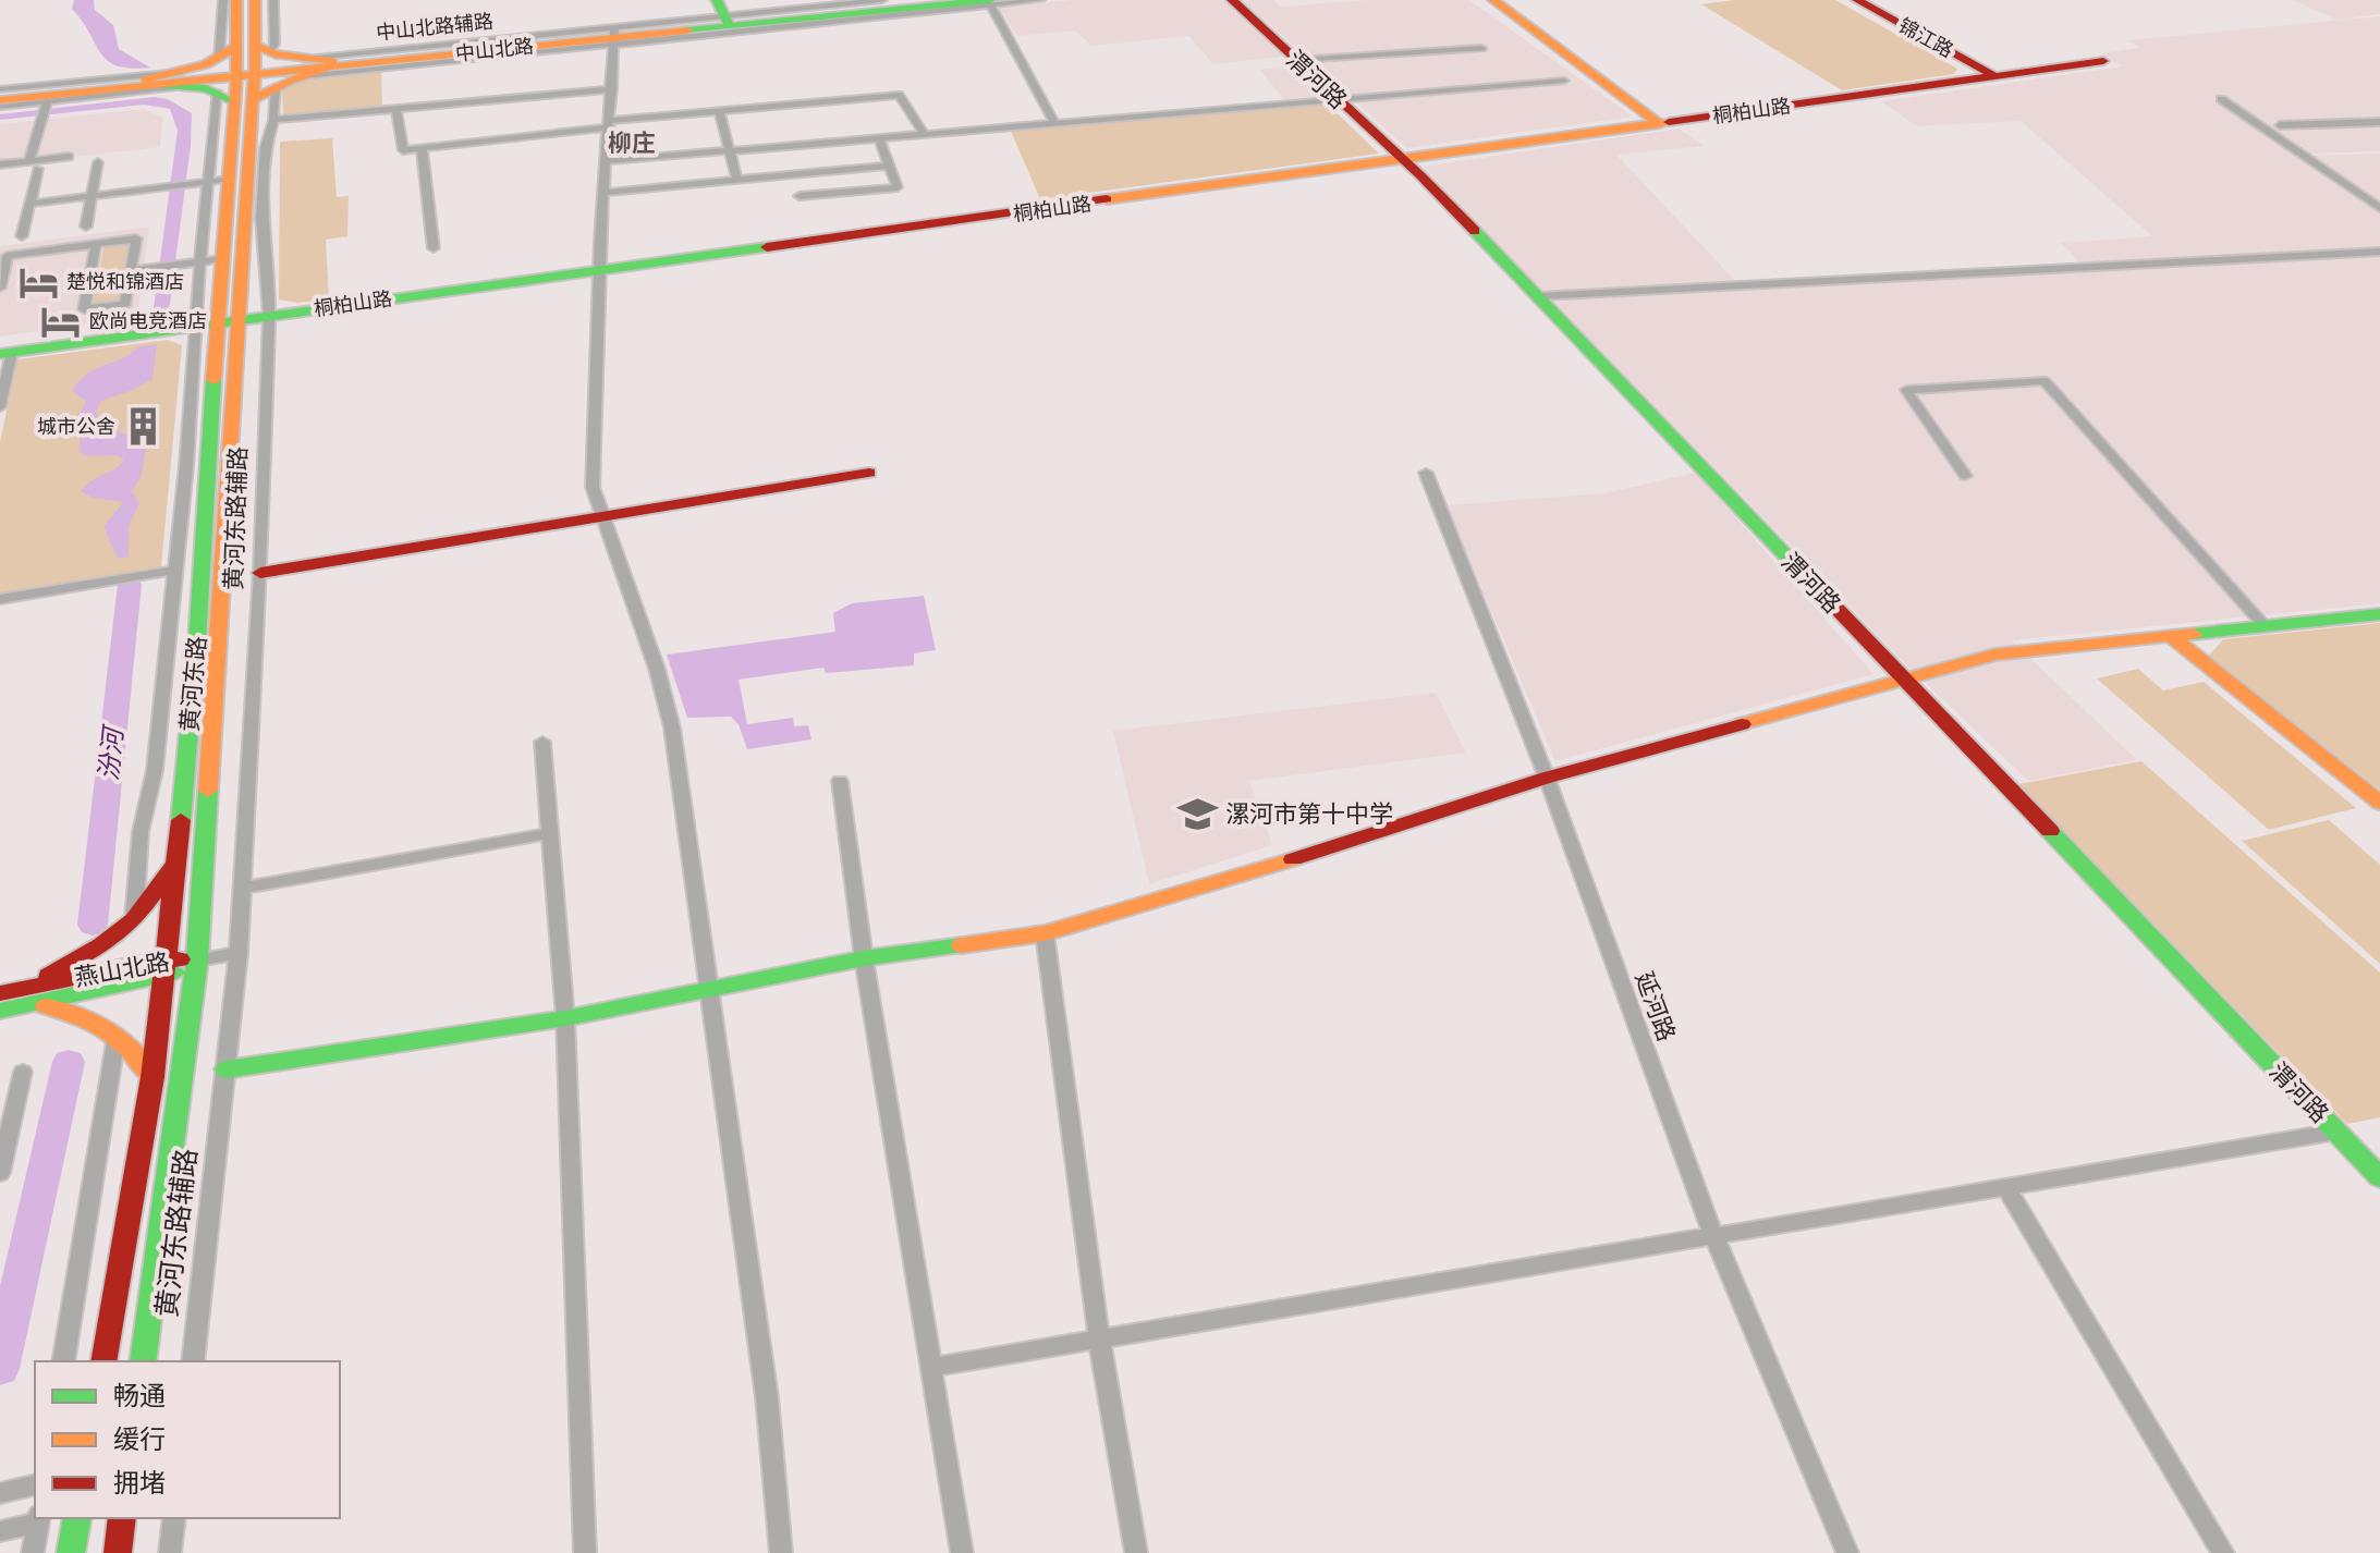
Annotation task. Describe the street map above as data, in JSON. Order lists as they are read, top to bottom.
{
  "streets": {
    "street": [
      "中山北路辅路",
      "锦江路",
      "中山北路",
      "渭河路",
      "桐柏山路",
      "黄河东路辅路",
      "黄河东路",
      "燕山北路",
      "延河路"
    ]
  },
  "crossings": [
    ["中山北路辅路", "中山北路"],
    ["锦江路", "桐柏山路"],
    ["中山北路", "黄河东路"],
    ["渭河路", "桐柏山路"],
    ["桐柏山路", "黄河东路辅路"],
    ["桐柏山路", "黄河东路"],
    ["黄河东路", "燕山北路"]
  ],
  "districts": ["柳庄"],
  "water": ["汾河"],
  "places": {
    "hotel": ["楚悦和锦酒店", "欧尚电竞酒店"],
    "building": ["城市公舍"],
    "school or university": ["漯河市第十中学"]
  },
  "legend": ["畅通", "缓行", "拥堵"]
}
